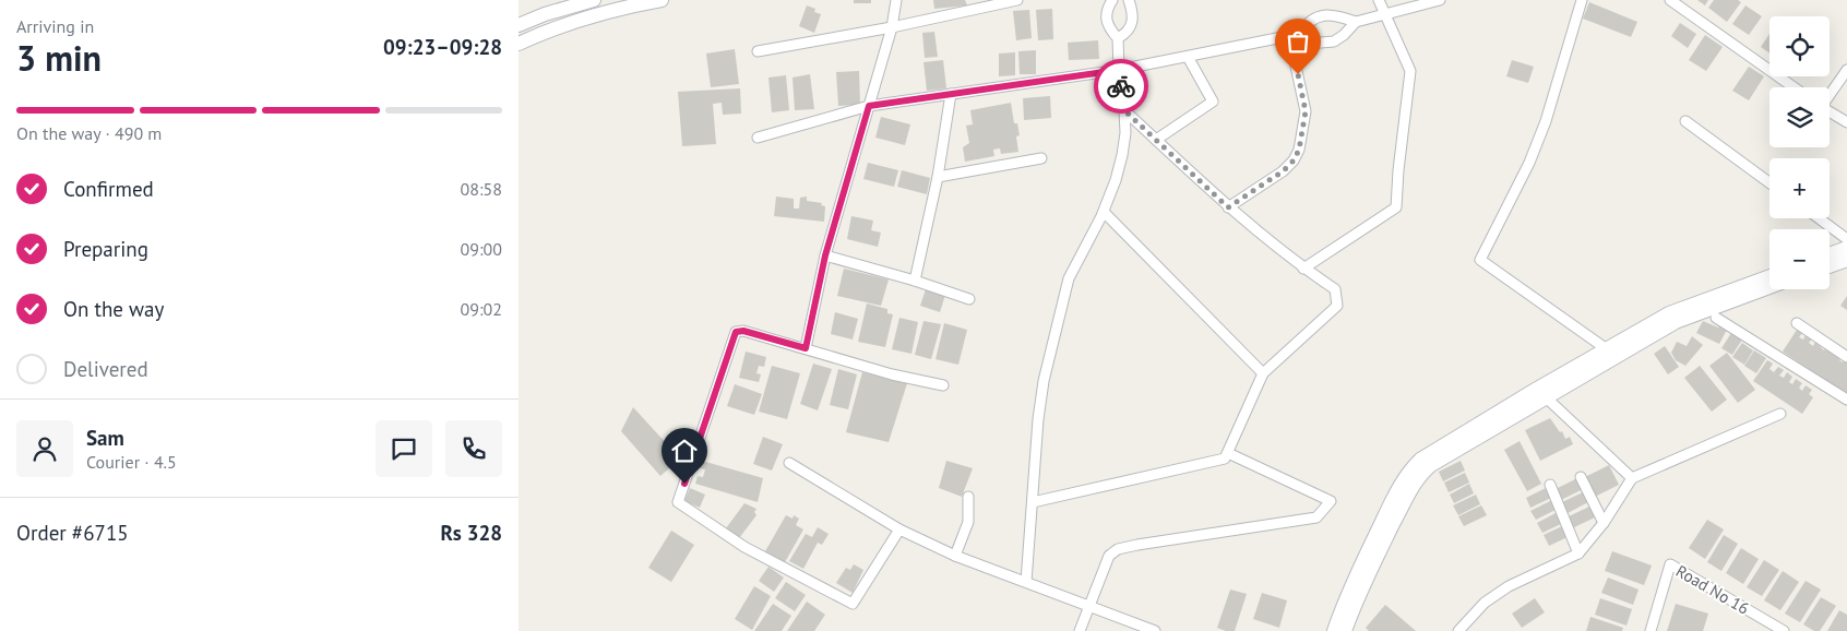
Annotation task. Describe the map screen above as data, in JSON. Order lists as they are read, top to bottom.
{
  "streets": {
    "street": ["Road No 16"]
  },
  "page": {
    "heading": ["3 min", "Arriving in", "09:23–09:28"],
    "panel": [
      "Sam",
      "Courier · 4.5",
      "Order #6715",
      "Rs 328"
    ],
    "map_buttons": ["+", "−"],
    "bar": "On the way · 490 m",
    "list": [
      ["Confirmed", "08:58"],
      ["Preparing", "09:00"],
      ["On the way", "09:02"],
      "Delivered"
    ]
  }
}
